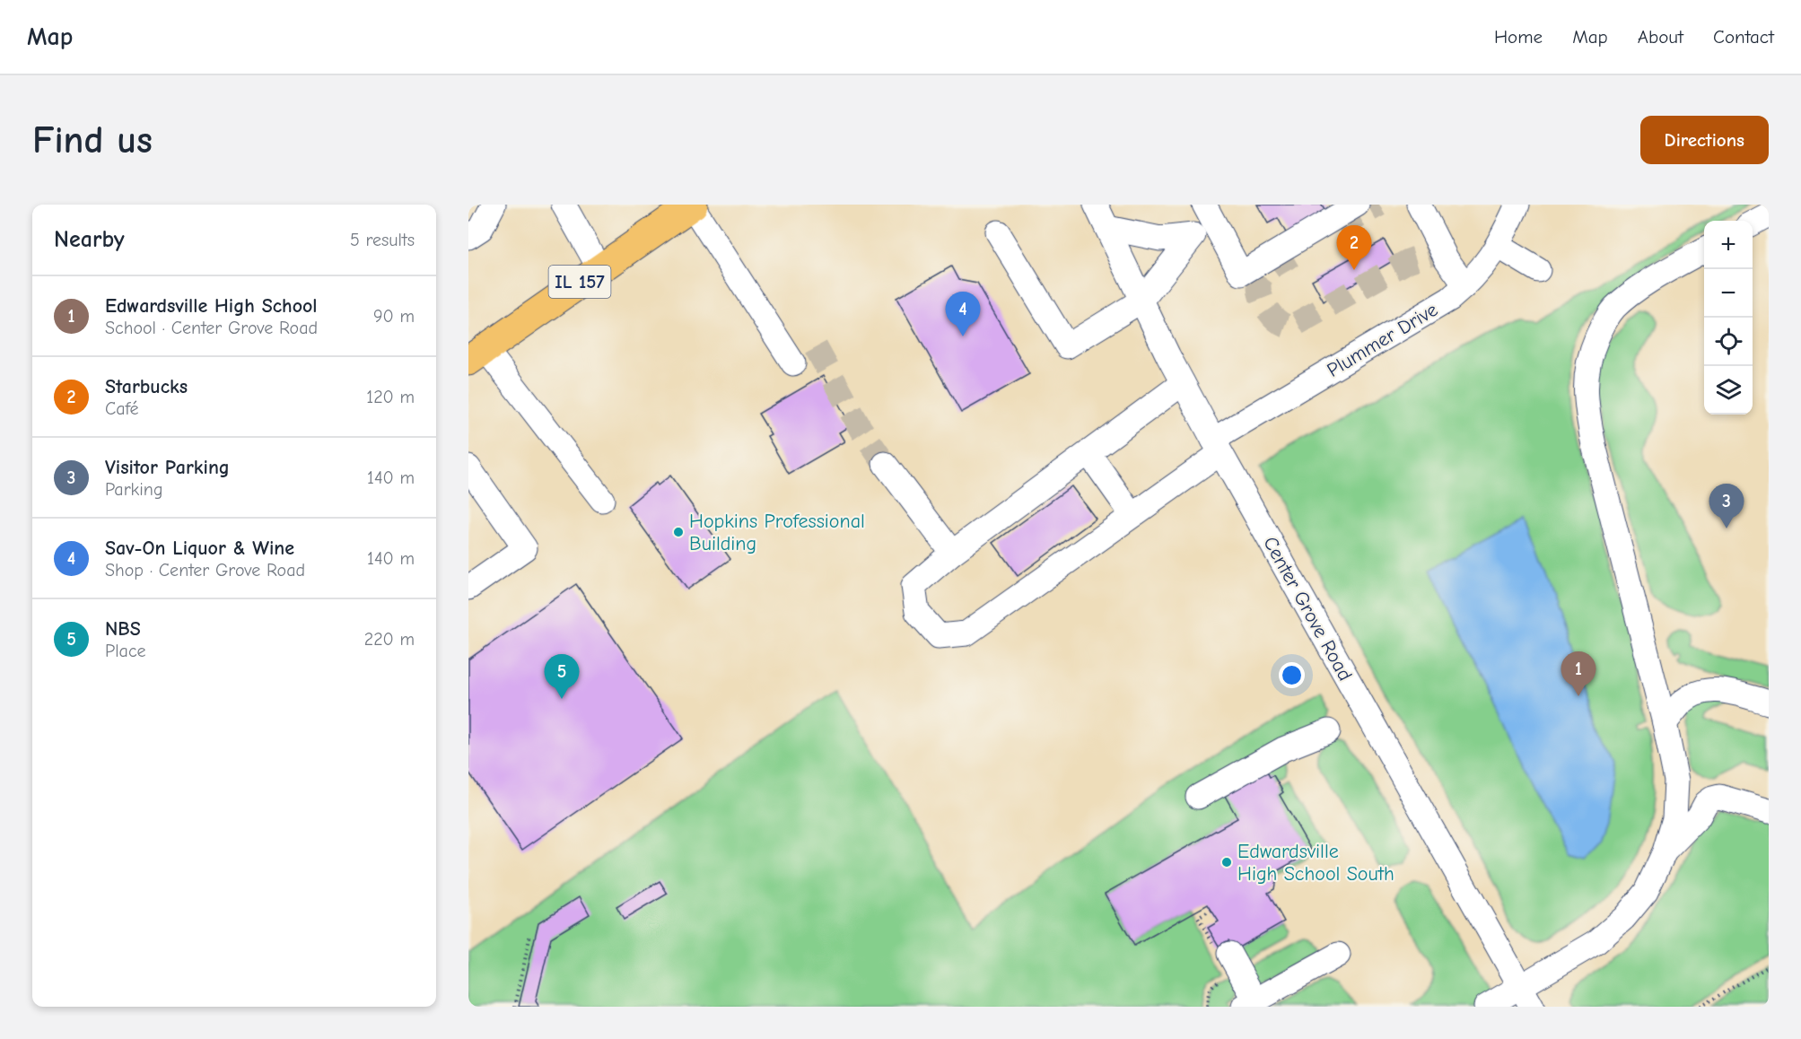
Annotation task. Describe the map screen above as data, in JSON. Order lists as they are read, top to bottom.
{
  "streets": {
    "main road": ["IL 157"],
    "street": ["Plummer Drive", "Center Grove Road"]
  },
  "crossings": [
    ["Plummer Drive", "Center Grove Road"]
  ],
  "places": ["Hopkins Professional Building", "Edwardsville High School South"],
  "page": {
    "header": "Map",
    "nav": [
      "Home",
      "Map",
      "About",
      "Contact"
    ],
    "buttons": "Directions",
    "title": "Find us",
    "heading": ["Nearby", "5 results"],
    "map_buttons": ["+", "−"],
    "pins": [
      "2",
      "4",
      "3",
      "1",
      "5"
    ],
    "list": [
      {
        "mark": "1",
        "name": "Edwardsville High School",
        "note": "School · Center Grove Road",
        "value": "90 m"
      },
      {
        "mark": "2",
        "name": "Starbucks",
        "note": "Café",
        "value": "120 m"
      },
      {
        "mark": "3",
        "name": "Visitor Parking",
        "note": "Parking",
        "value": "140 m"
      },
      {
        "mark": "4",
        "name": "Sav-On Liquor & Wine",
        "note": "Shop · Center Grove Road",
        "value": "140 m"
      },
      {
        "mark": "5",
        "name": "NBS",
        "note": "Place",
        "value": "220 m"
      }
    ]
  }
}
